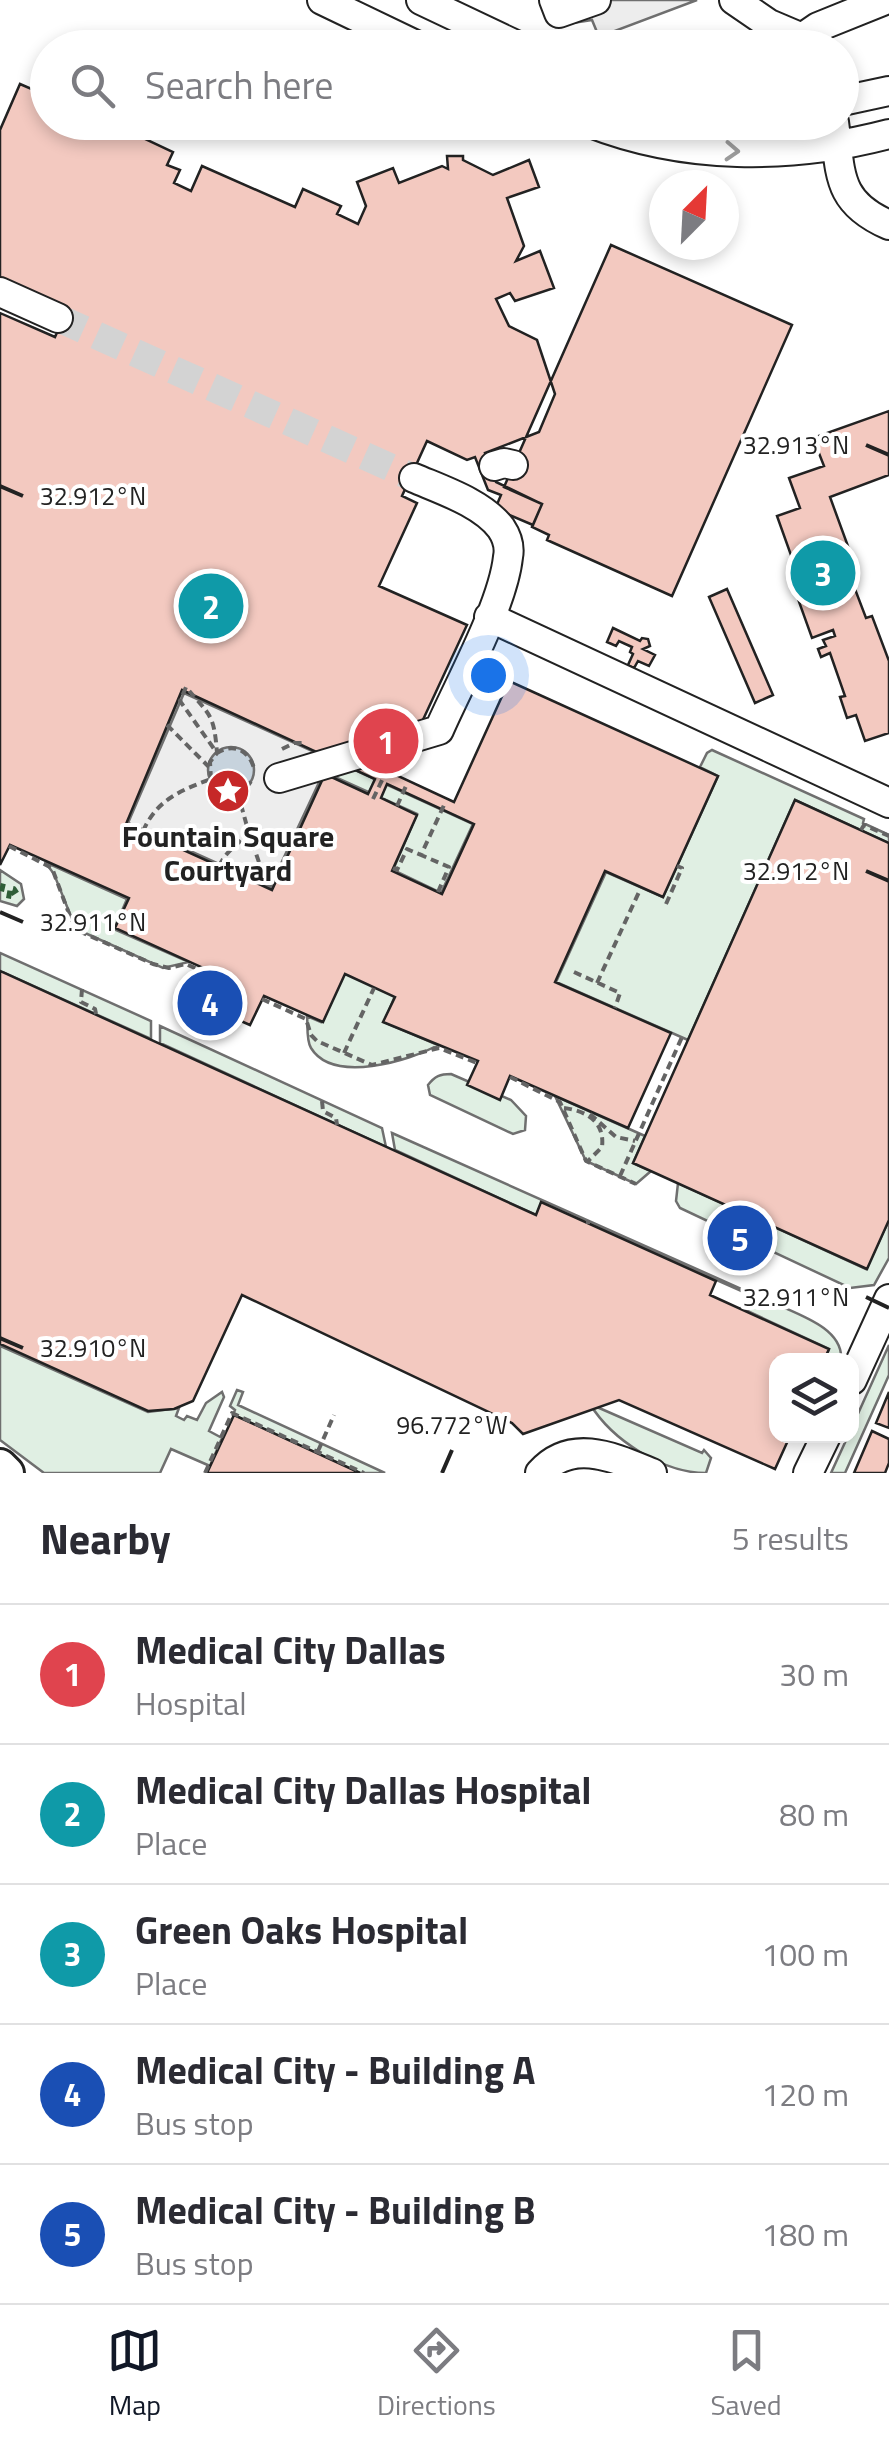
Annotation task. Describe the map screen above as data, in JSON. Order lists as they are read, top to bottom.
{
  "places": {
    "place": ["Fountain Square Courtyard"]
  },
  "north": "top right",
  "page": {
    "search": "Search here",
    "pins": [
      "3",
      "2",
      "1",
      "4",
      "5"
    ],
    "heading": ["Nearby", "5 results"],
    "list": [
      {
        "mark": "1",
        "name": "Medical City Dallas",
        "note": "Hospital",
        "value": "30 m"
      },
      {
        "mark": "2",
        "name": "Medical City Dallas Hospital",
        "note": "Place",
        "value": "80 m"
      },
      {
        "mark": "3",
        "name": "Green Oaks Hospital",
        "note": "Place",
        "value": "100 m"
      },
      {
        "mark": "4",
        "name": "Medical City - Building A",
        "note": "Bus stop",
        "value": "120 m"
      },
      {
        "mark": "5",
        "name": "Medical City - Building B",
        "note": "Bus stop",
        "value": "180 m"
      }
    ],
    "nav": ["Map", "Directions", "Saved"]
  },
  "coordinates": [
    "32.913°N",
    "32.912°N",
    "32.911°N",
    "32.910°N",
    "96.772°W"
  ]
}
